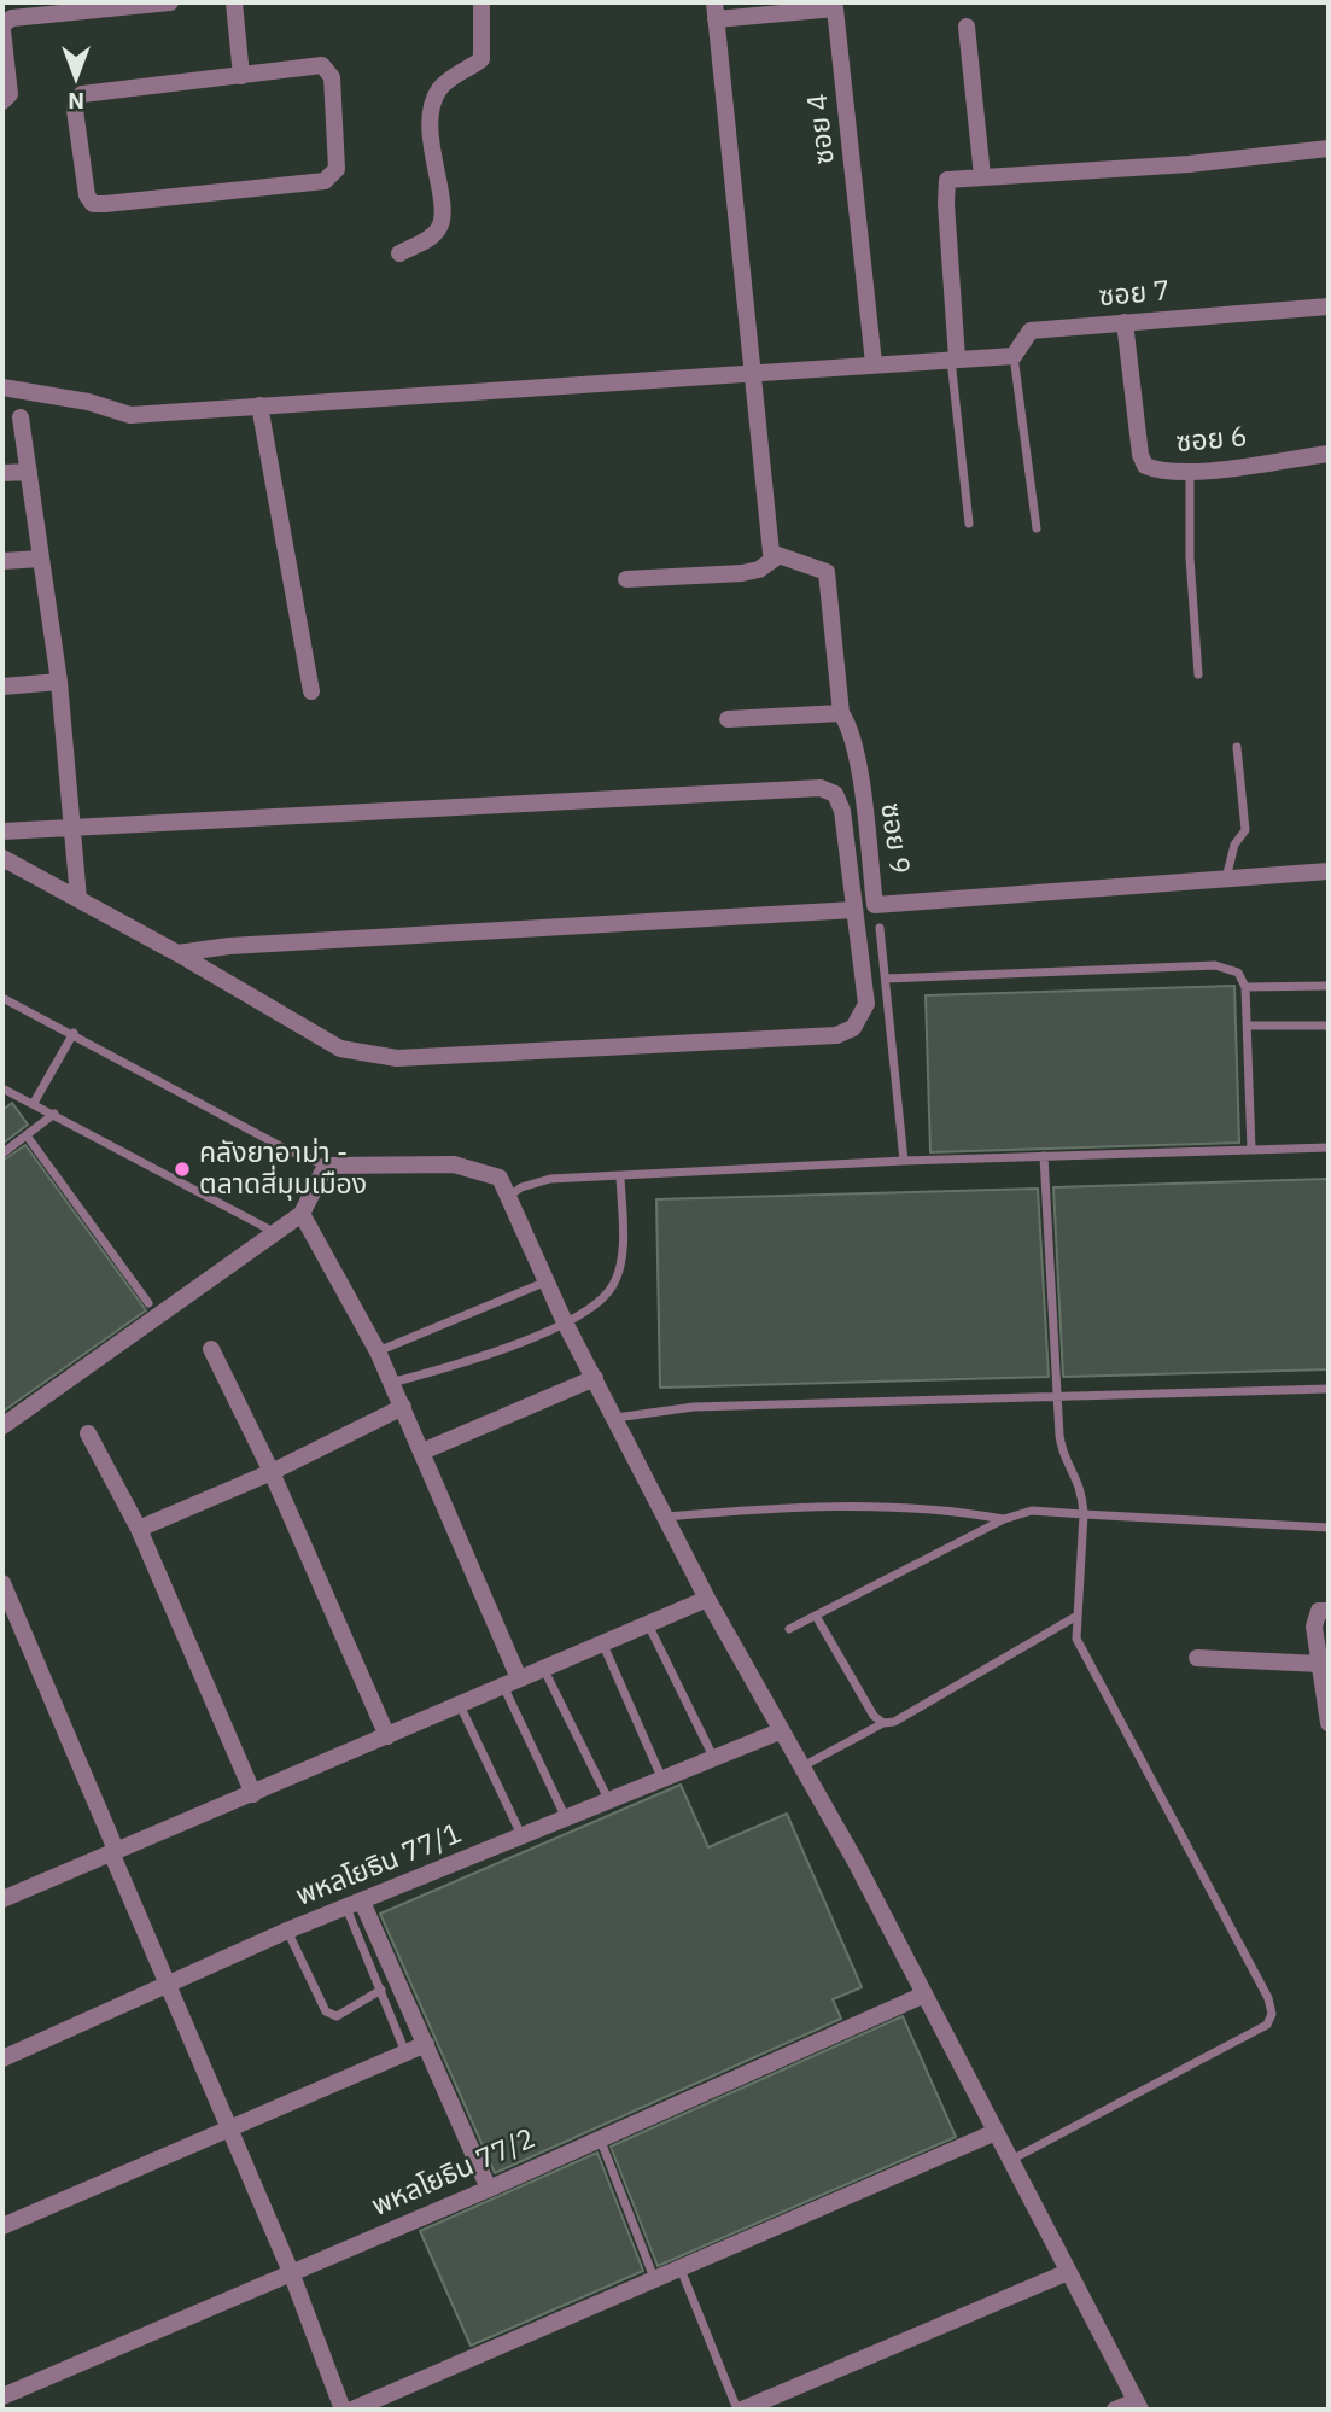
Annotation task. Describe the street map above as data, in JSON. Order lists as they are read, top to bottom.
{
  "streets": {
    "street": [
      "ซอย 4",
      "ซอย 7",
      "ซอย 6",
      "ซอย 9",
      "พหลโยธิน 77/1",
      "พหลโยธิน 77/2"
    ]
  },
  "crossings": [
    ["ซอย 7", "ซอย 6"]
  ],
  "places": ["คลังยาอาม่า - ตลาดสี่มุมเมือง"],
  "north": "bottom"
}
